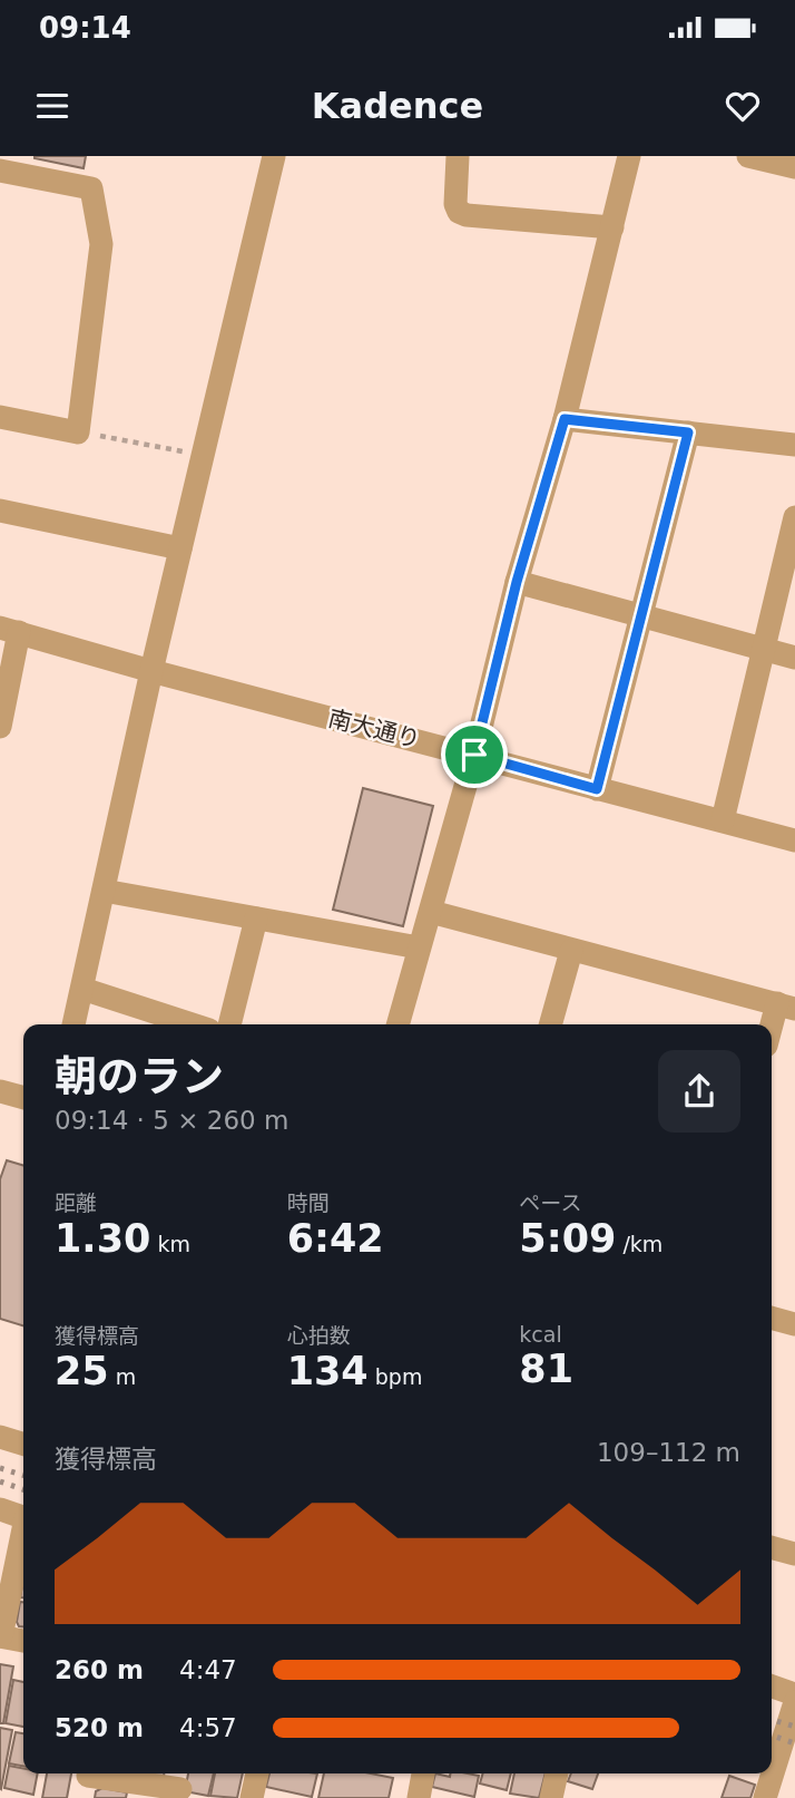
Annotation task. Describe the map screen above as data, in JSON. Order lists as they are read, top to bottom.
{
  "streets": {
    "street": ["南大通り"]
  },
  "page": {
    "status": "09:14",
    "header": "Kadence",
    "heading": ["朝のラン", "09:14 · 5 × 260 m"],
    "stats": [
      ["距離", "1.30 km"],
      ["時間", "6:42"],
      ["ペース", "5:09 /km"],
      ["獲得標高", "25 m"],
      ["心拍数", "134 bpm"],
      ["kcal", "81"]
    ],
    "chart": ["獲得標高", "109–112 m"],
    "list": [
      {
        "name": "260 m",
        "note": "4:47"
      },
      {
        "name": "520 m",
        "note": "4:57"
      }
    ]
  }
}
